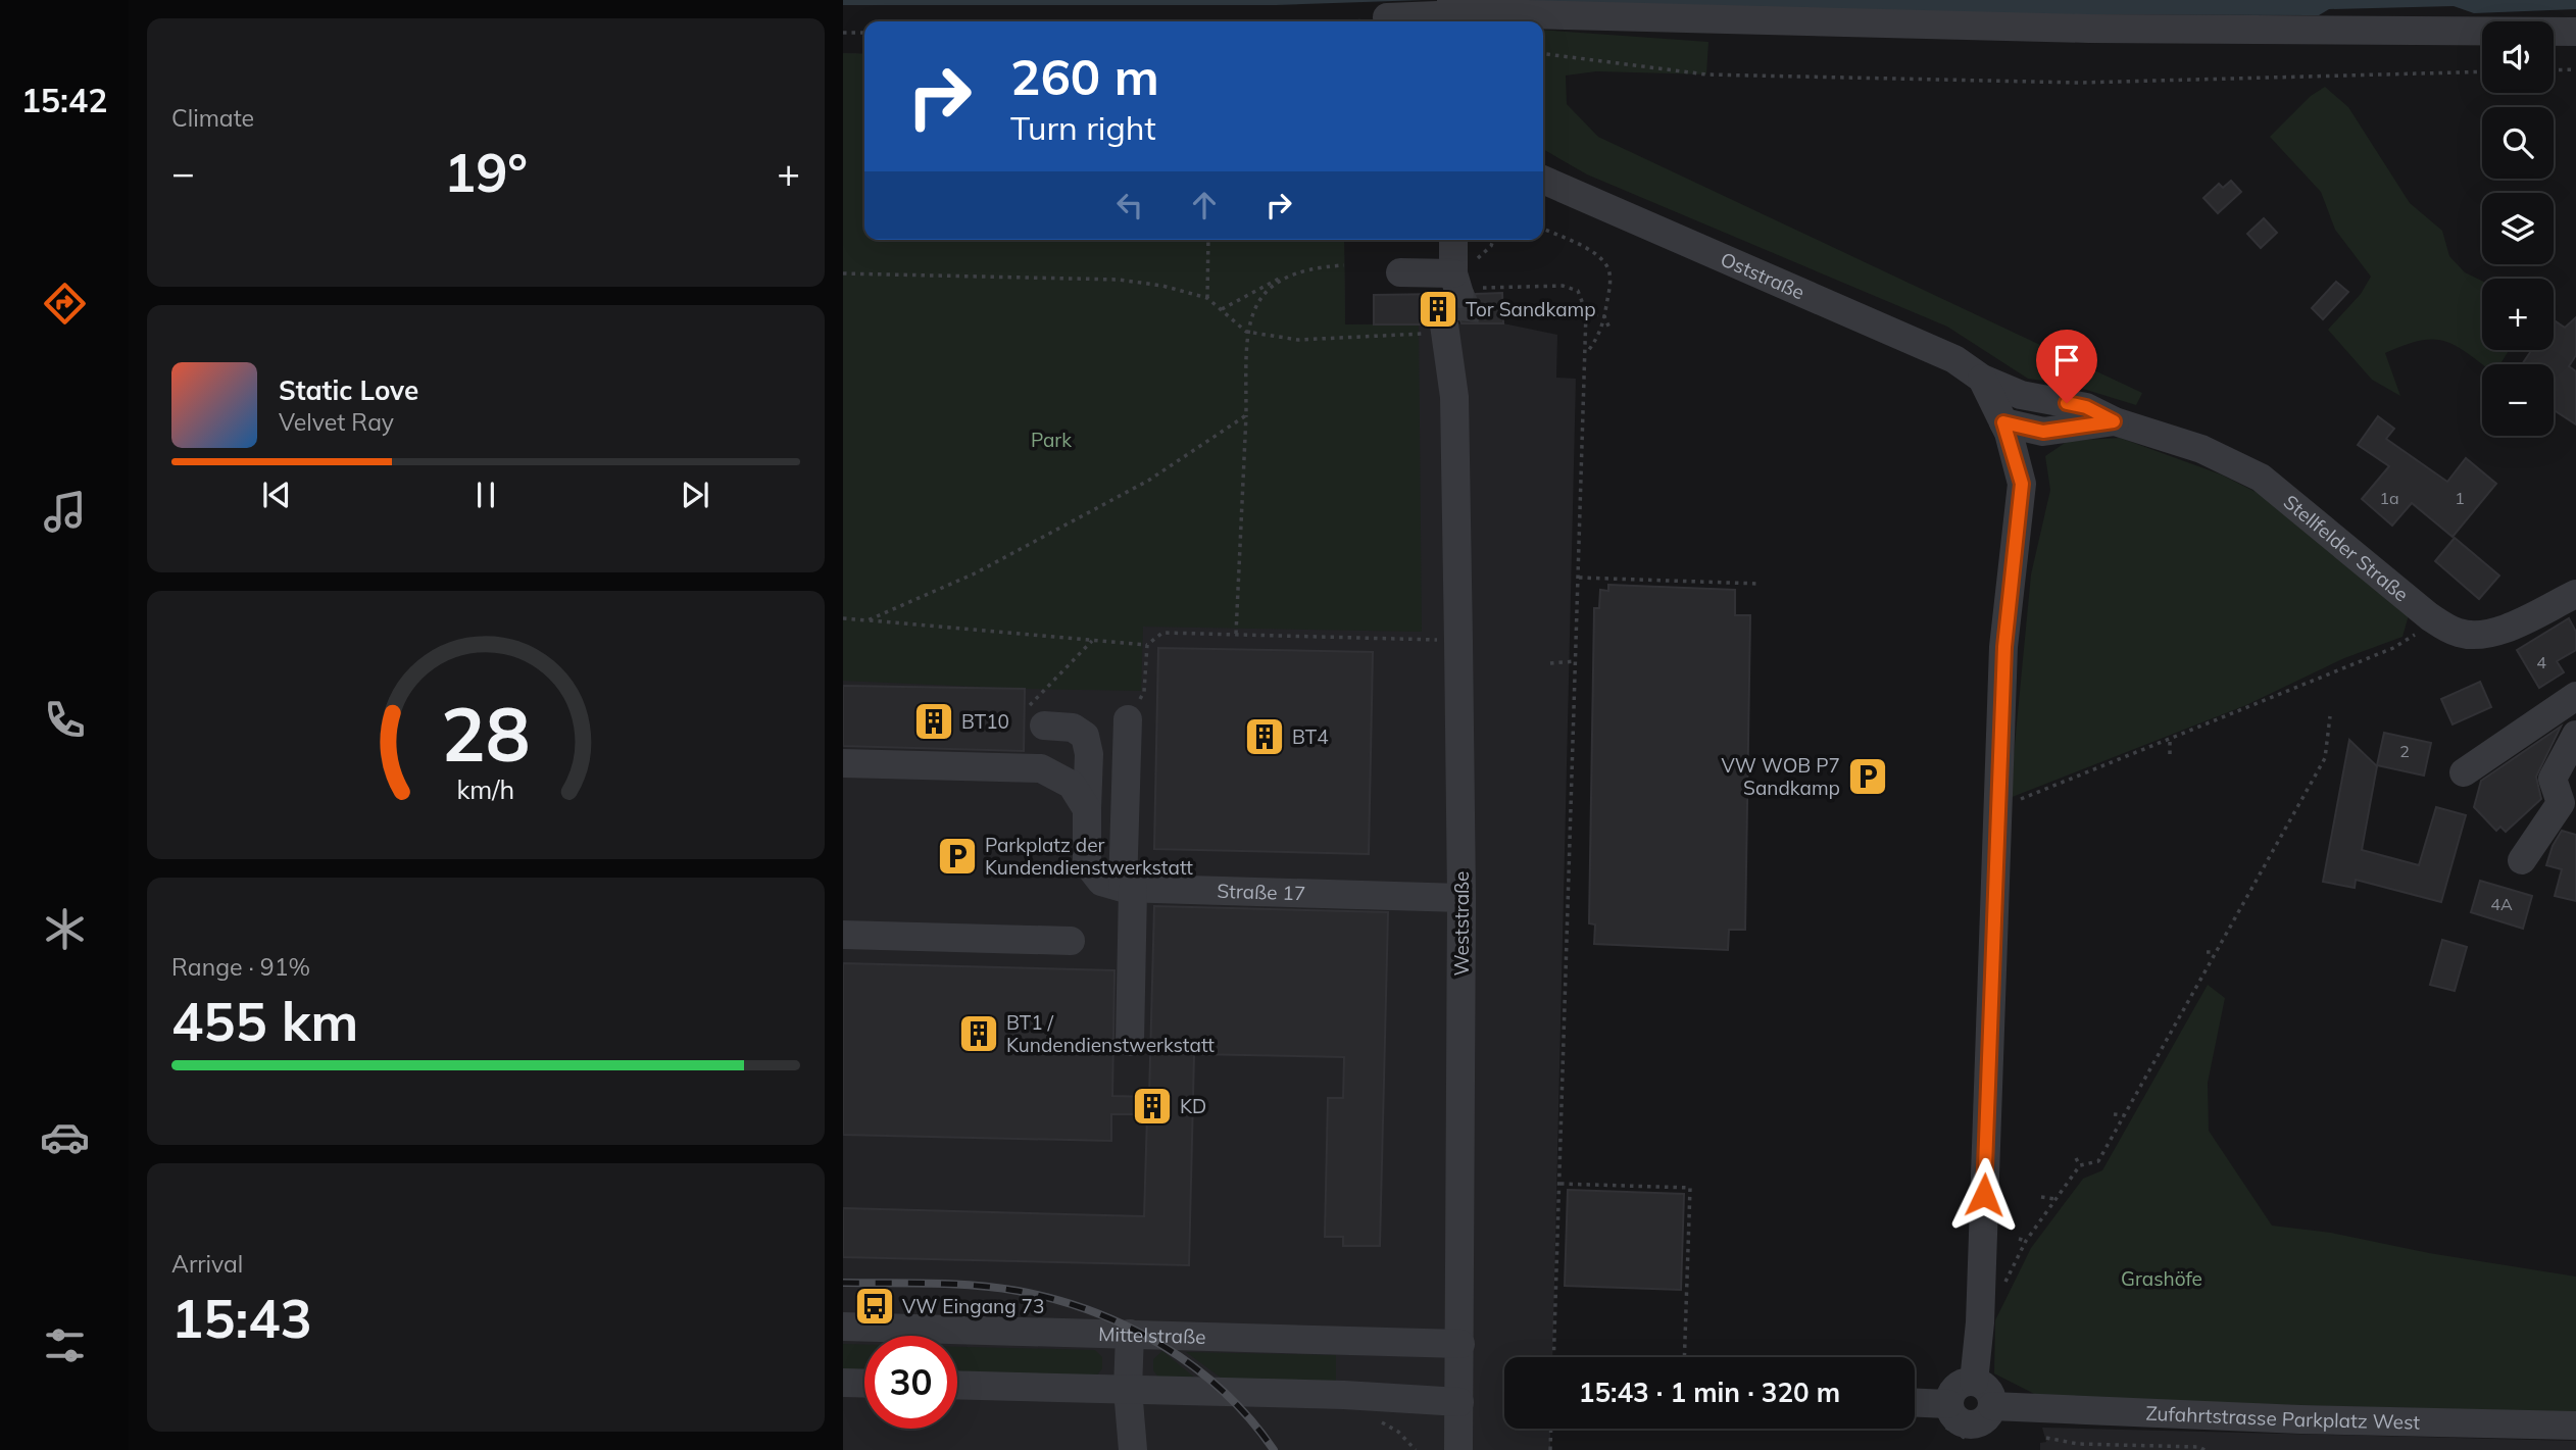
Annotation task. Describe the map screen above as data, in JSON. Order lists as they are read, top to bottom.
{
  "streets": {
    "street": [
      "Oststraße",
      "Stellfelder Straße",
      "Straße 17",
      "Weststraße",
      "Mittelstraße",
      "Zufahrtstrasse Parkplatz West"
    ]
  },
  "crossings": [
    ["Oststraße", "Stellfelder Straße"],
    ["Straße 17", "Weststraße"],
    ["Weststraße", "Mittelstraße"]
  ],
  "parks": ["Park", "Grashöfe"],
  "places": {
    "building": [
      "Tor Sandkamp",
      "BT10",
      "BT4",
      "BT1 / Kundendienstwerkstatt",
      "KD"
    ],
    "parking": ["VW WOB P7 Sandkamp", "Parkplatz der Kundendienstwerkstatt"],
    "bus stop": ["VW Eingang 73"]
  },
  "house_numbers": [
    "1a",
    "1",
    "4",
    "2",
    "4A"
  ],
  "page": {
    "tabs": "15:42",
    "tile": [
      "Climate",
      ["Range · 91%", "455 km"],
      ["Arrival", "15:43"]
    ],
    "map_buttons": ["+", "−"],
    "turn": ["260 m", "Turn right"],
    "heat": ["−", "19°", "+"],
    "song": ["Static Love", "Velvet Ray"],
    "limit": "30",
    "trip": "15:43 · 1 min · 320 m",
    "gauge": ["28", "km/h"]
  }
}
